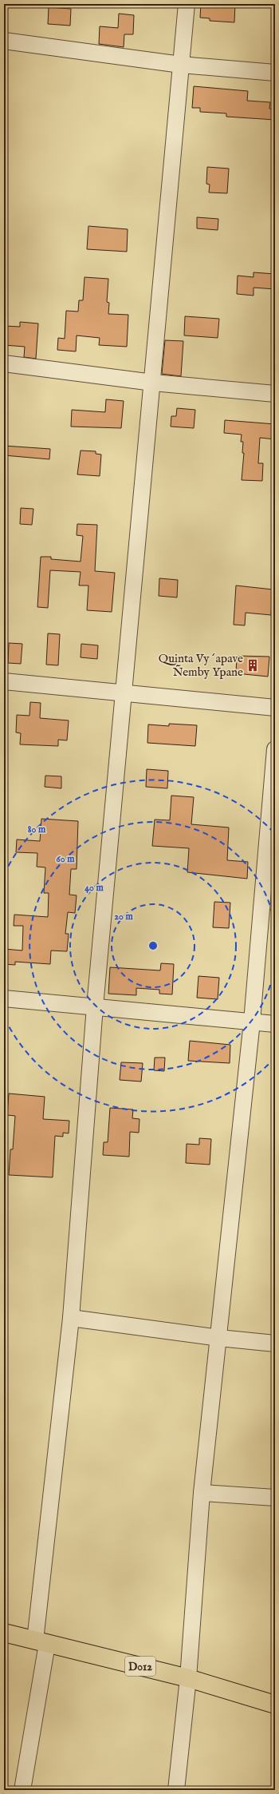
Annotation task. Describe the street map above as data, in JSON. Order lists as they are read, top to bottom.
{
  "streets": {
    "main road": ["D012"]
  },
  "places": {
    "building": ["Quinta Vy´apave Ñemby Ypane"]
  },
  "rings": [
    "80 m",
    "60 m",
    "40 m",
    "20 m"
  ]
}
